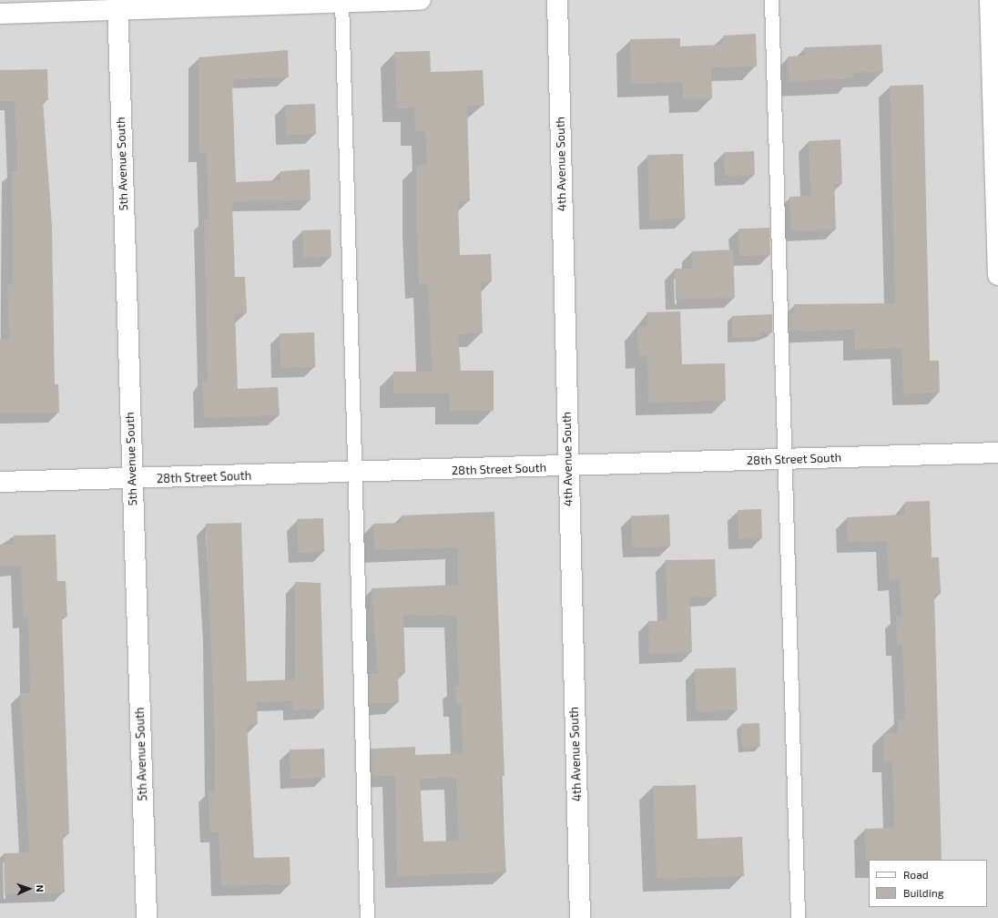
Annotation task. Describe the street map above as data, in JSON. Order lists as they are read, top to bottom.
{
  "streets": {
    "street": ["5th Avenue South", "4th Avenue South", "28th Street South"]
  },
  "crossings": [
    ["5th Avenue South", "28th Street South"],
    ["4th Avenue South", "28th Street South"]
  ],
  "legend": ["Road", "Building"],
  "north": "right"
}
